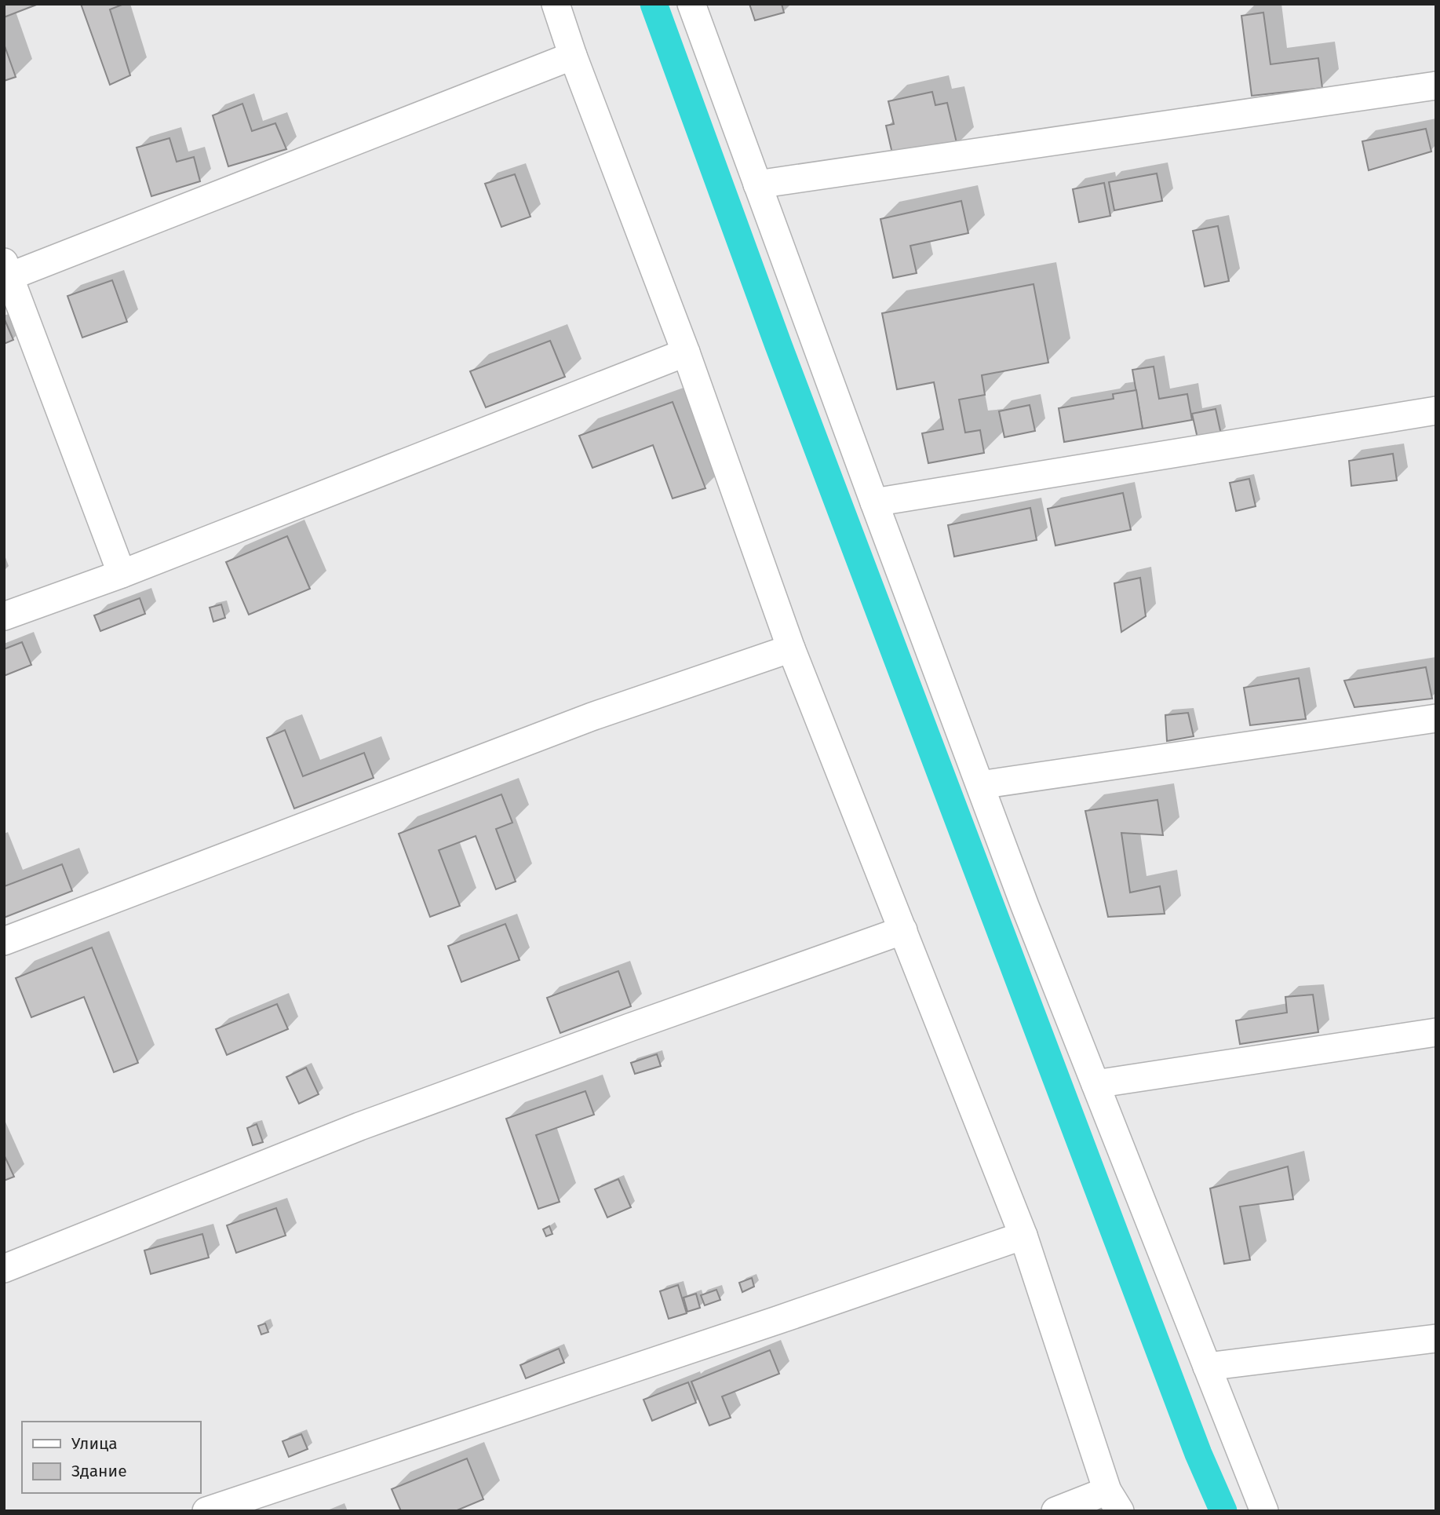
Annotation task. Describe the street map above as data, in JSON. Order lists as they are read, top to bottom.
{
  "legend": ["Улица", "Здание"]
}
